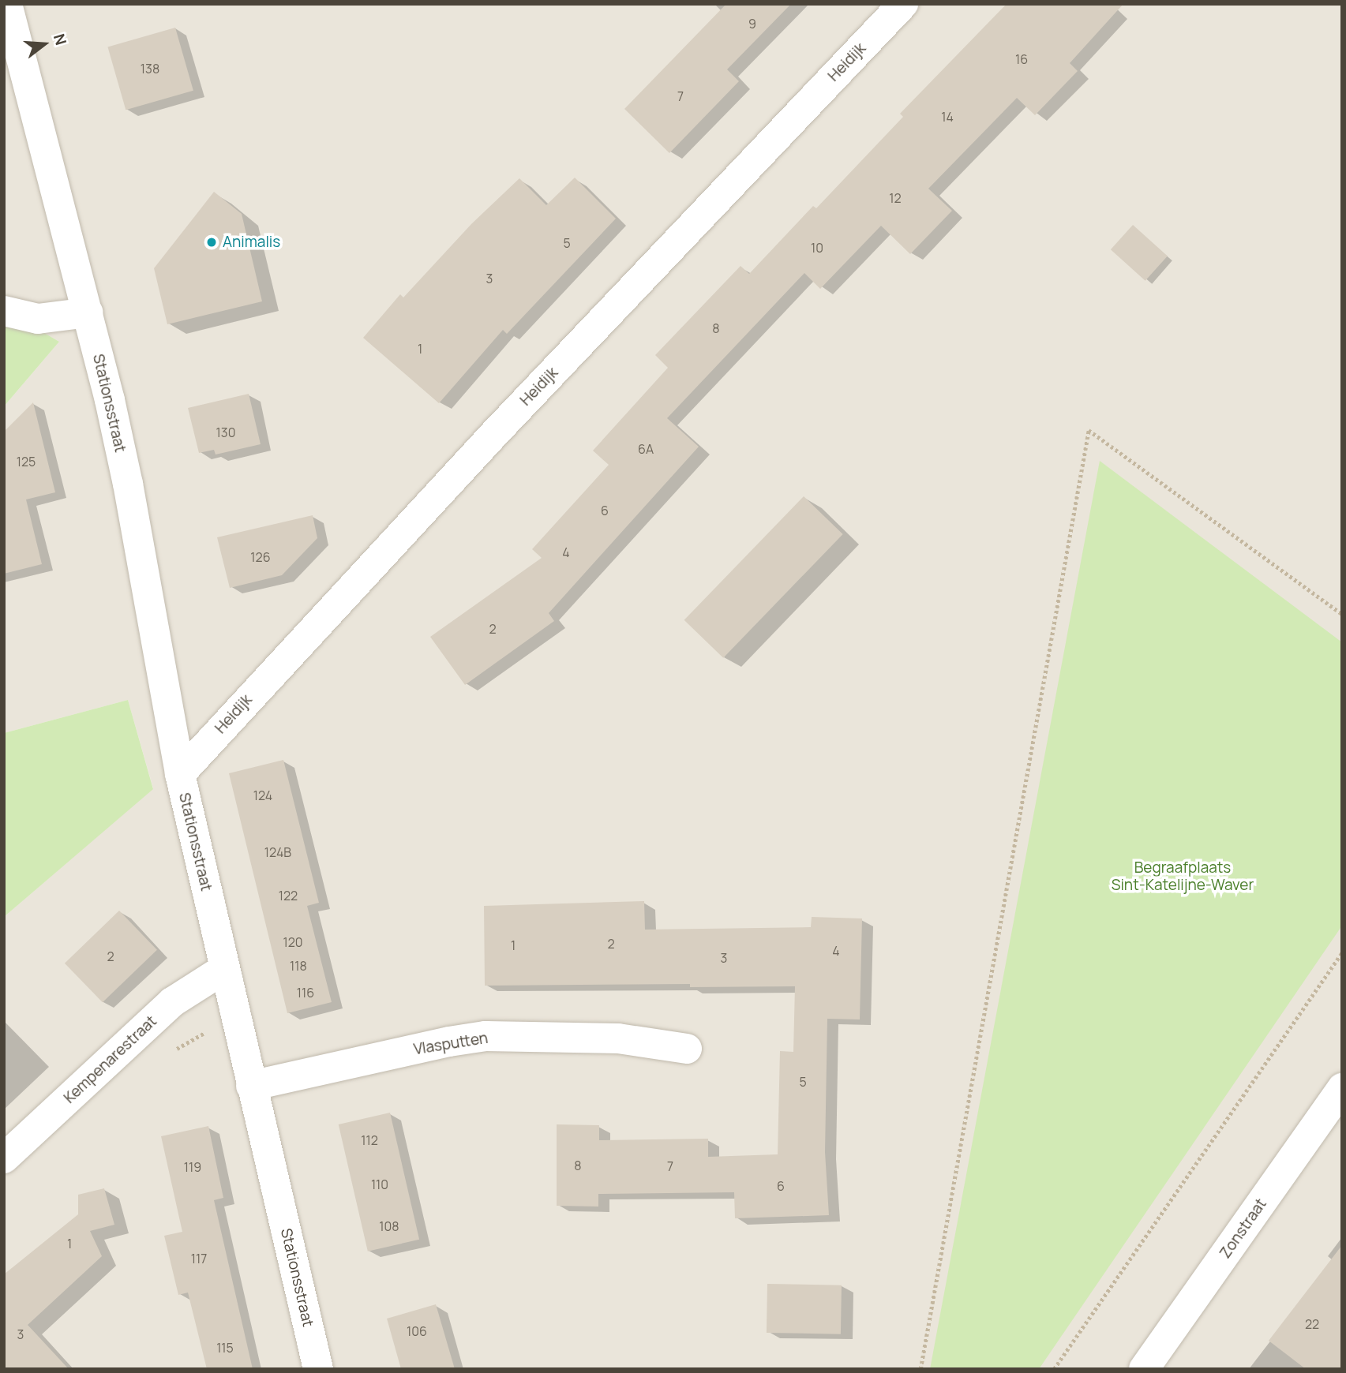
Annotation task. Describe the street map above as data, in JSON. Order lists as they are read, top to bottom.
{
  "streets": {
    "street": [
      "Heidijk",
      "Stationsstraat",
      "Vlasputten",
      "Kempenarestraat",
      "Zonstraat"
    ]
  },
  "crossings": [
    ["Heidijk", "Stationsstraat"],
    ["Stationsstraat", "Vlasputten"],
    ["Stationsstraat", "Kempenarestraat"]
  ],
  "parks": ["Begraafplaats Sint-Katelijne-Waver"],
  "places": ["Animalis"],
  "house_numbers": [
    "9",
    "16",
    "138",
    "7",
    "14",
    "12",
    "5",
    "10",
    "3",
    "8",
    "1",
    "130",
    "6A",
    "125",
    "6",
    "4",
    "126",
    "2",
    "124",
    "124B",
    "122",
    "120",
    "2",
    "1",
    "4",
    "2",
    "3",
    "118",
    "116",
    "5",
    "112",
    "8",
    "7",
    "119",
    "110",
    "6",
    "108",
    "1",
    "117",
    "22",
    "106",
    "3",
    "115"
  ],
  "north": "right"
}
